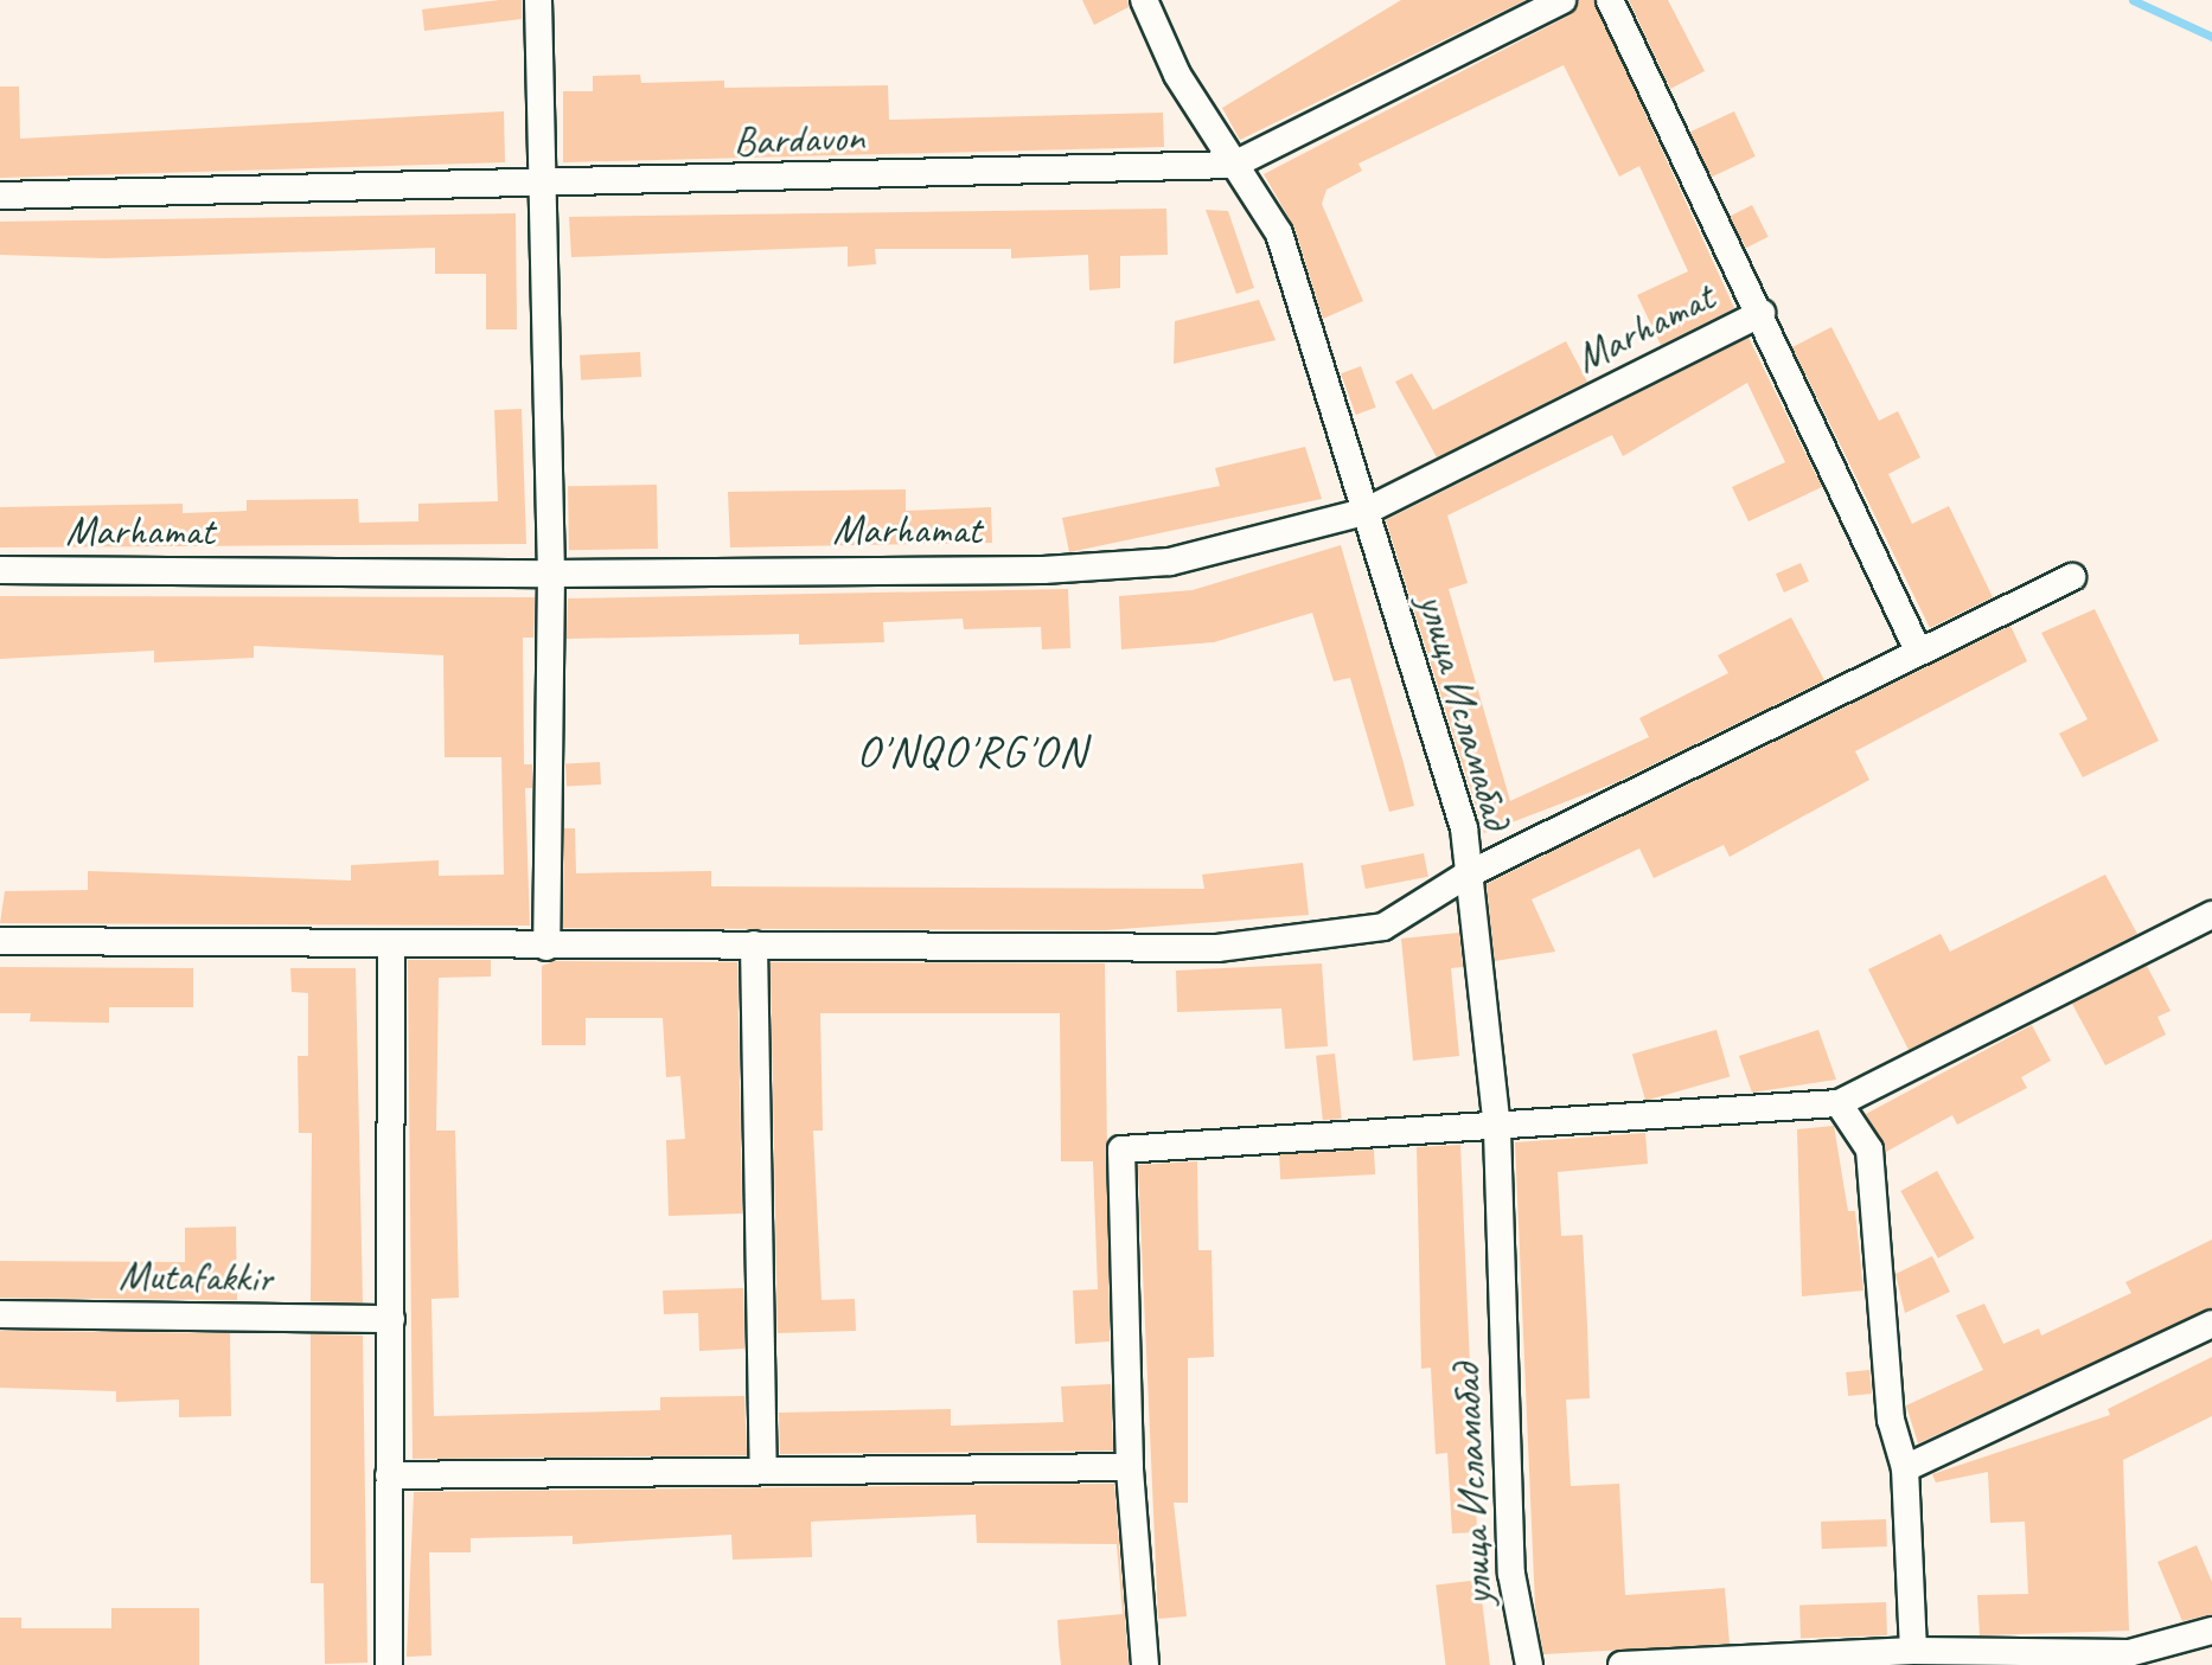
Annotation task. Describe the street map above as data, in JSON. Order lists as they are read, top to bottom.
{
  "streets": {
    "street": [
      "Bardavon",
      "Marhamat",
      "улица Исламабад",
      "Mutafakkir"
    ]
  },
  "crossings": [
    ["Bardavon", "улица Исламабад"],
    ["Marhamat", "улица Исламабад"]
  ],
  "districts": ["O'NQO'RG'ON"]
}
